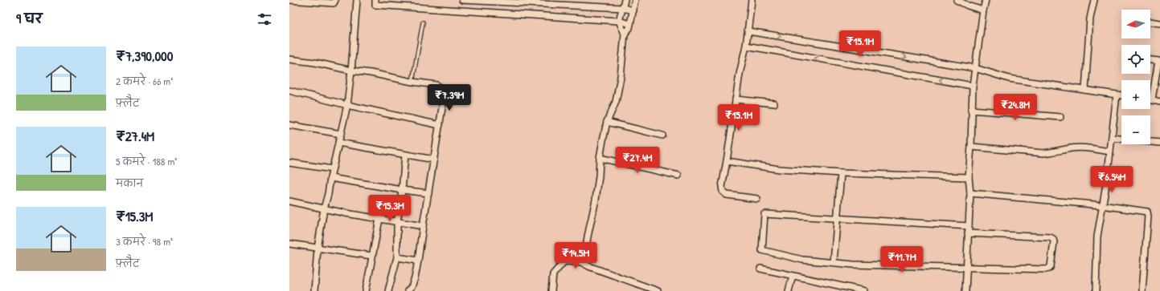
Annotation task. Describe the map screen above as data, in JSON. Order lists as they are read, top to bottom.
{
  "north": "left",
  "page": {
    "heading": "9 घर",
    "map_buttons": ["+", "−"],
    "price": [
      "₹15.1M",
      "₹7.39M",
      "₹24.8M",
      "₹15.1M",
      "₹27.4M",
      "₹6.54M",
      "₹15.3M",
      "₹14.5M",
      "₹11.7M"
    ],
    "list": [
      {
        "name": "₹7,390,000",
        "note": "2 कमरे · 66 m² · फ़्लैट"
      },
      {
        "name": "₹27.4M",
        "note": "5 कमरे · 188 m² · मकान"
      },
      {
        "name": "₹15.3M",
        "note": "3 कमरे · 98 m² · फ़्लैट"
      }
    ]
  }
}
